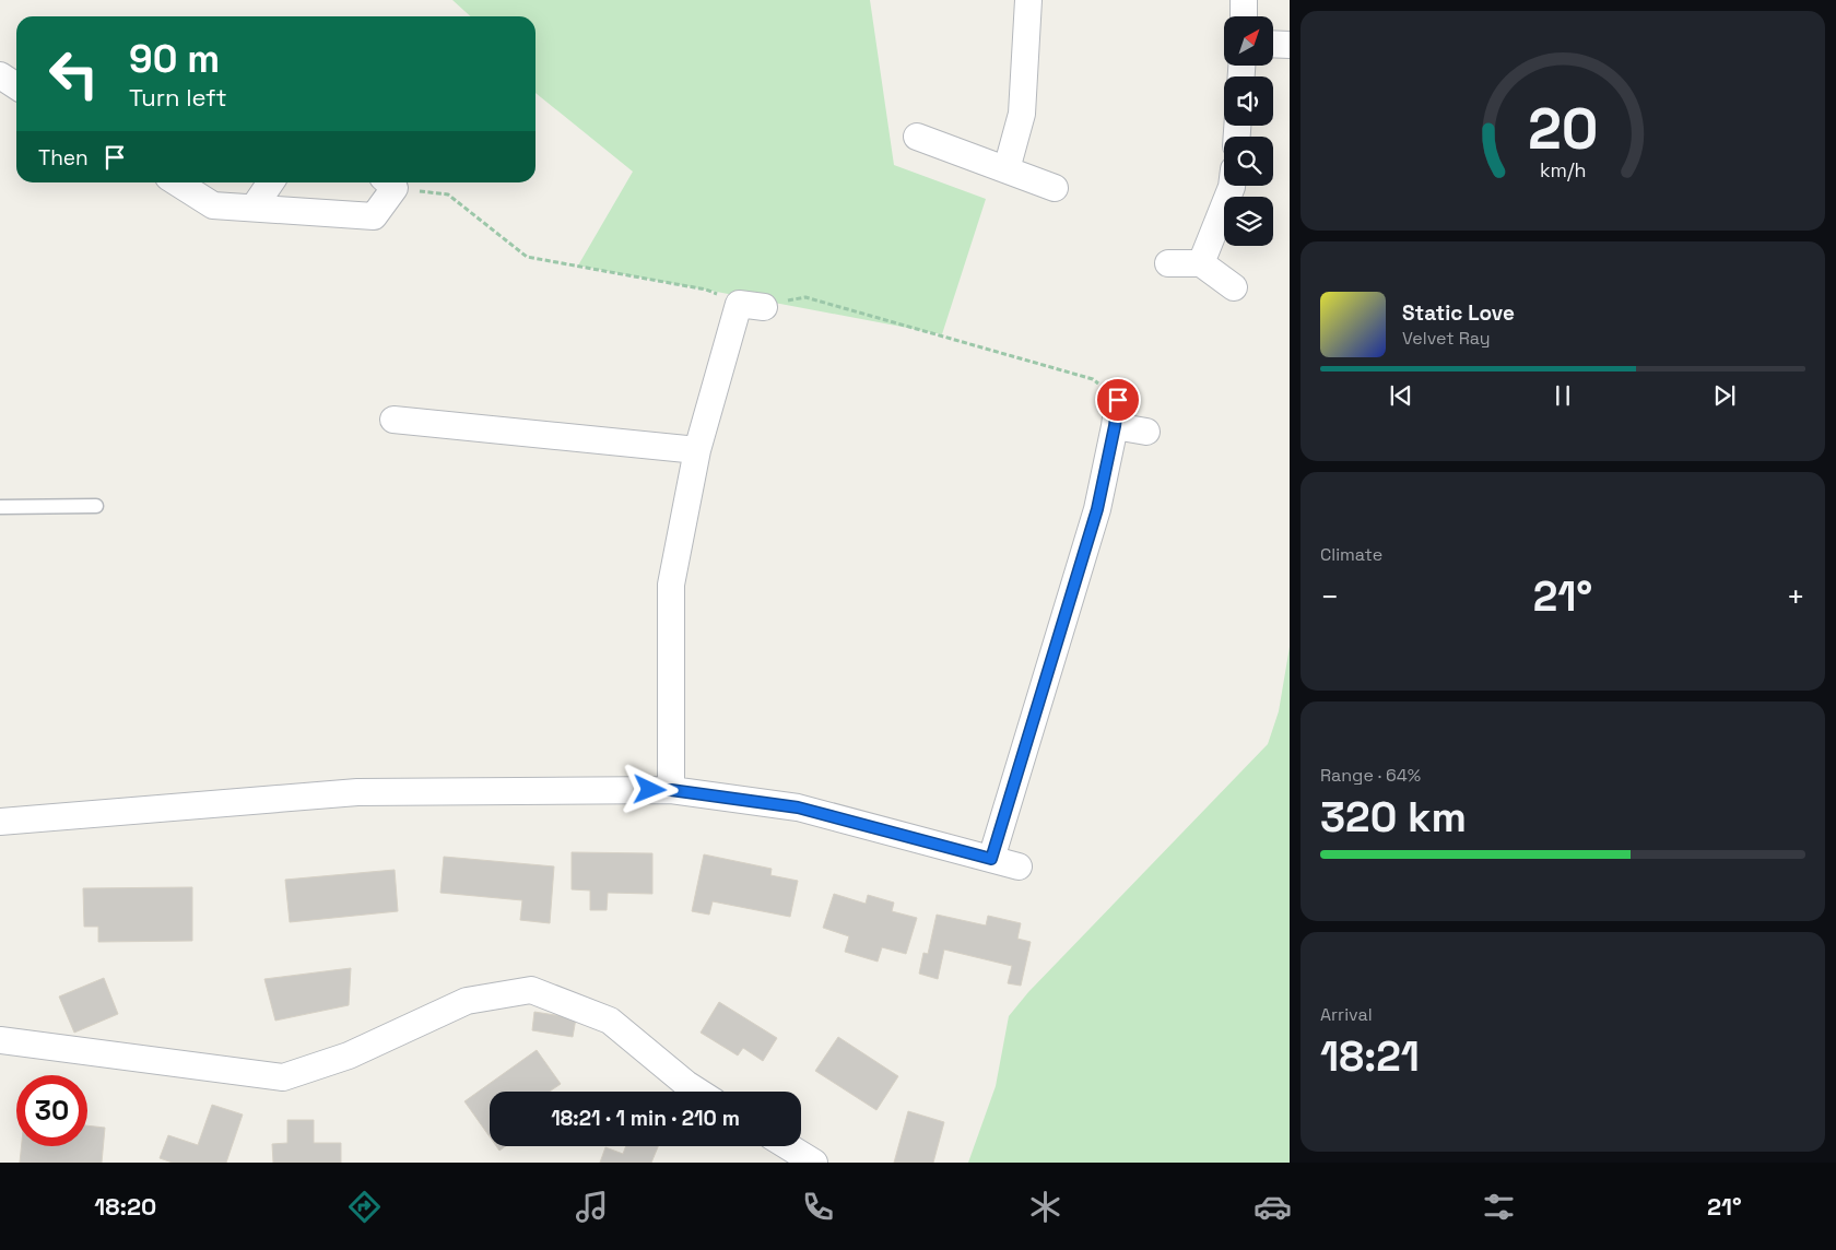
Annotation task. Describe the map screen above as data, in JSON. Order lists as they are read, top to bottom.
{
  "north": "top right",
  "page": {
    "turn": ["90 m", "Turn left"],
    "then": "Then",
    "song": ["Static Love", "Velvet Ray"],
    "tile": [
      "Climate",
      ["Range · 64%", "320 km"],
      ["Arrival", "18:21"]
    ],
    "heat": ["−", "21°", "+"],
    "limit": "30",
    "trip": "18:21 · 1 min · 210 m",
    "tabs": ["18:20", "21°"],
    "gauge": ["20", "km/h"]
  }
}
